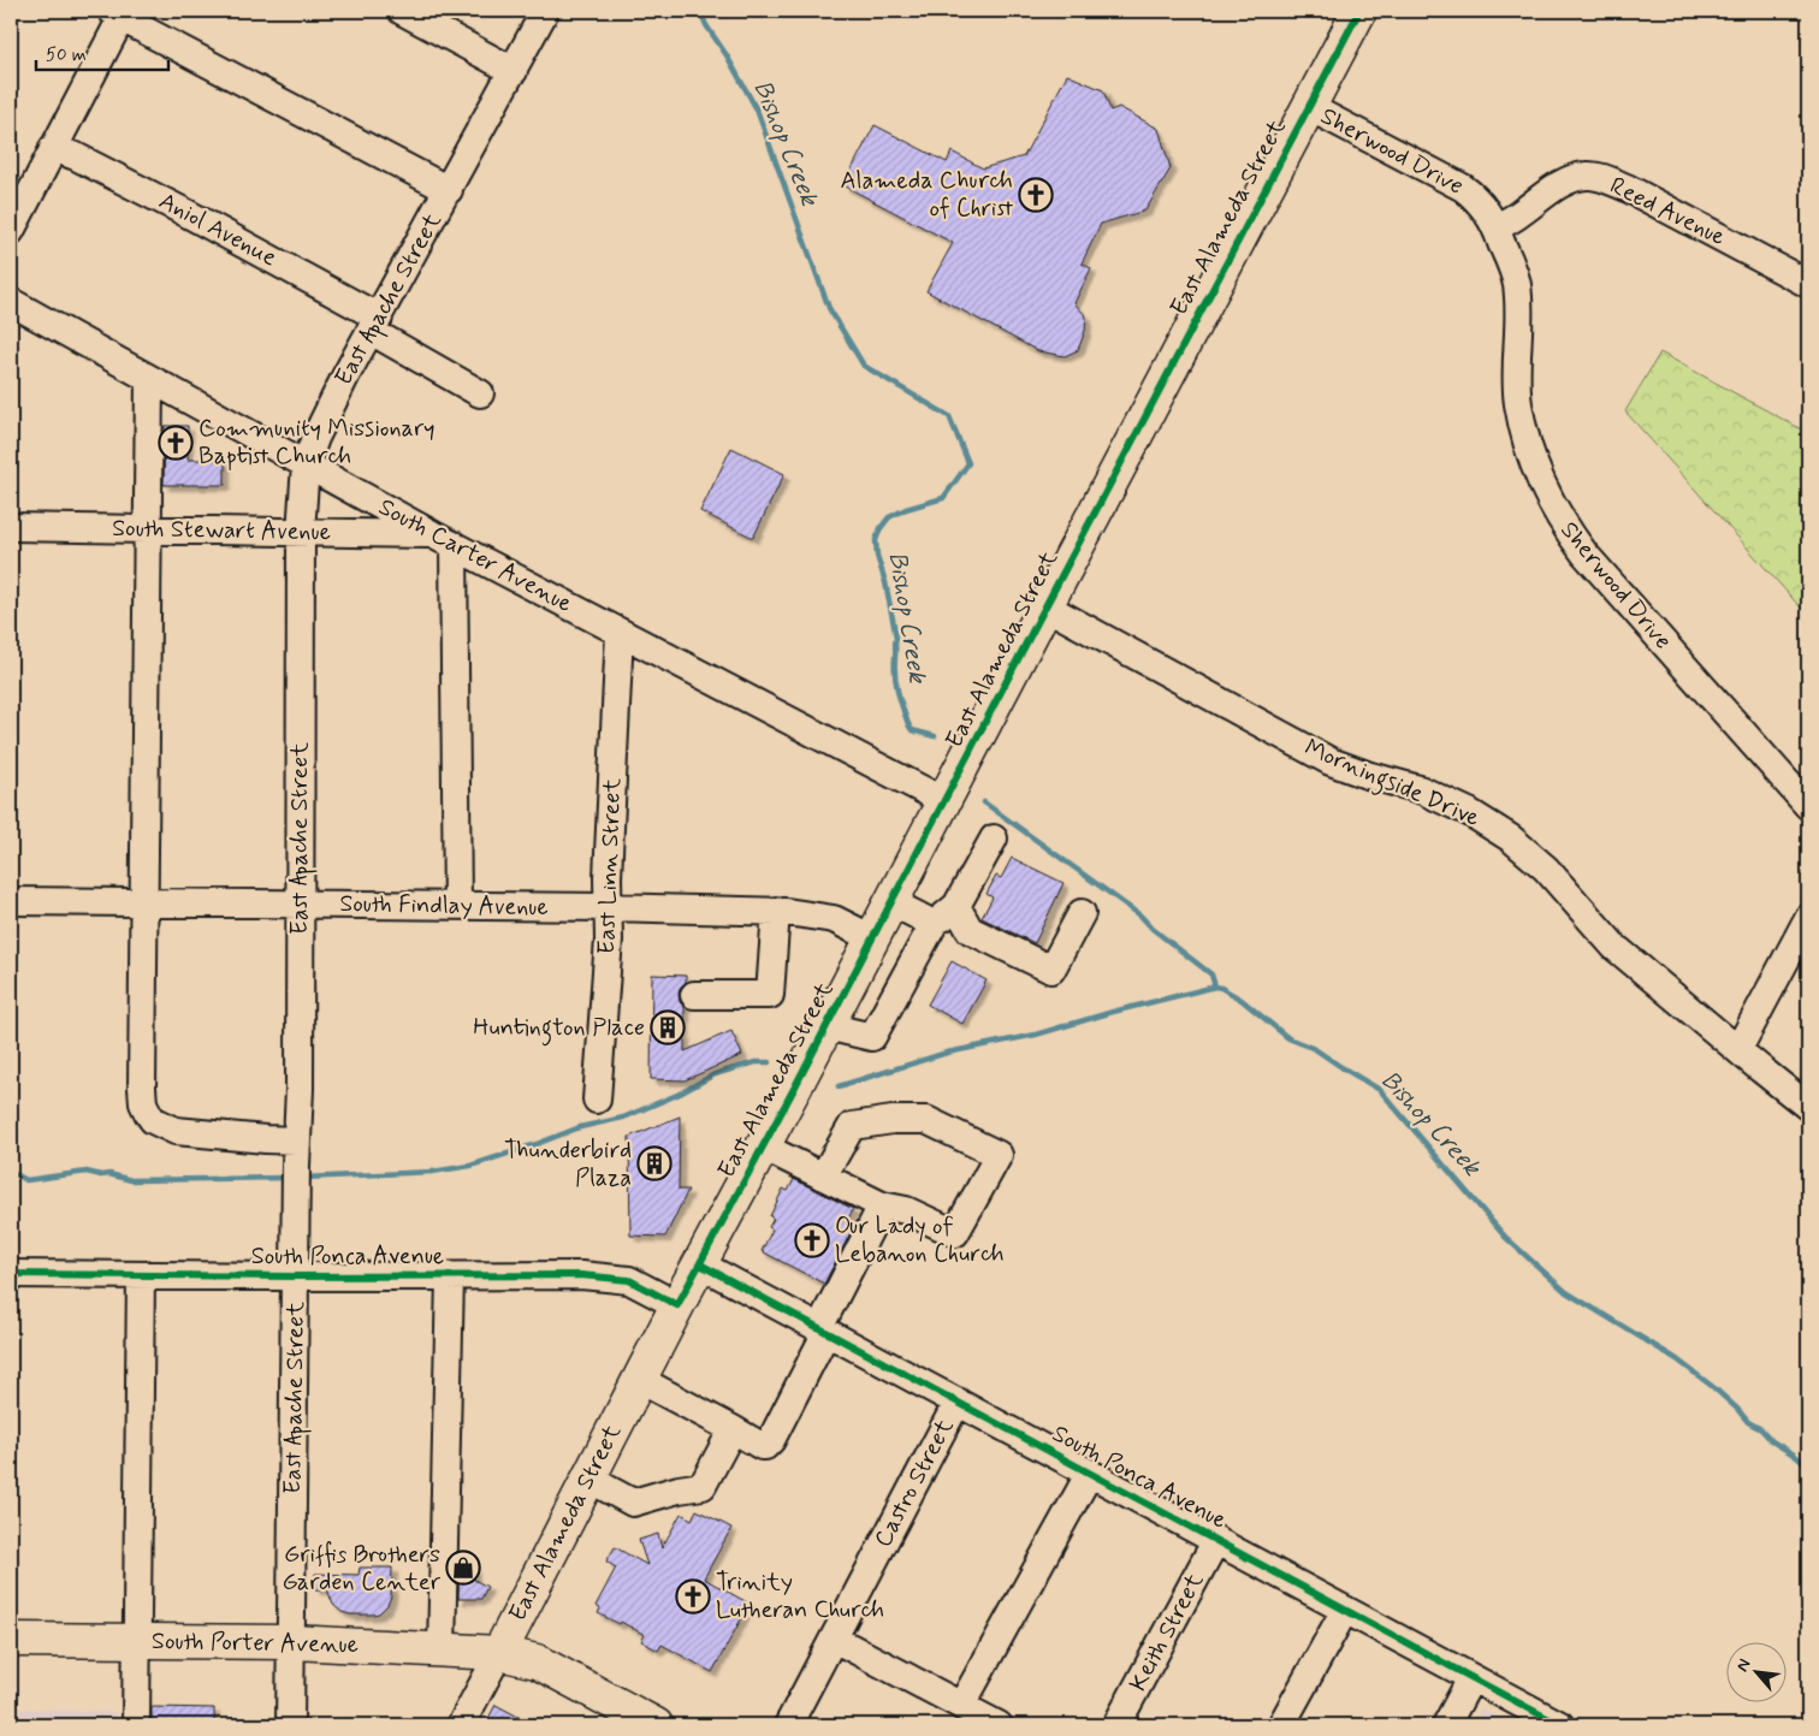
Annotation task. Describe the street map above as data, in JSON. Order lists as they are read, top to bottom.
{
  "streets": {
    "main road": ["East Alameda Street", "South Porter Avenue"],
    "street": [
      "Sherwood Drive",
      "Reed Avenue",
      "Aniol Avenue",
      "East Apache Street",
      "South Stewart Avenue",
      "South Carter Avenue",
      "Morningside Drive",
      "East Linn Street",
      "South Findlay Avenue",
      "South Ponca Avenue",
      "Castro Street",
      "Keith Street"
    ]
  },
  "crossings": [
    ["Sherwood Drive", "Reed Avenue"],
    ["Sherwood Drive", "East Alameda Street"],
    ["East Alameda Street", "South Carter Avenue"],
    ["East Alameda Street", "Morningside Drive"],
    ["East Alameda Street", "South Findlay Avenue"],
    ["East Alameda Street", "South Ponca Avenue"],
    ["East Alameda Street", "South Porter Avenue"],
    ["Aniol Avenue", "East Apache Street"],
    ["East Apache Street", "South Stewart Avenue"],
    ["East Apache Street", "South Carter Avenue"],
    ["East Apache Street", "South Findlay Avenue"],
    ["East Apache Street", "South Ponca Avenue"],
    ["East Apache Street", "South Porter Avenue"],
    ["South Stewart Avenue", "South Carter Avenue"],
    ["South Carter Avenue", "East Linn Street"],
    ["East Linn Street", "South Findlay Avenue"],
    ["South Ponca Avenue", "Castro Street"],
    ["South Ponca Avenue", "Keith Street"]
  ],
  "water": ["Bishop Creek"],
  "places": {
    "church": [
      "Alameda Church of Christ",
      "Community Missionary Baptist Church",
      "Our Lady of Lebanon Church",
      "Trinity Lutheran Church"
    ],
    "building": ["Huntington Place", "Thunderbird Plaza"],
    "shop": ["Griffis Brothers Garden Center"]
  },
  "scale_bar": "50 m",
  "north": "top left"
}
